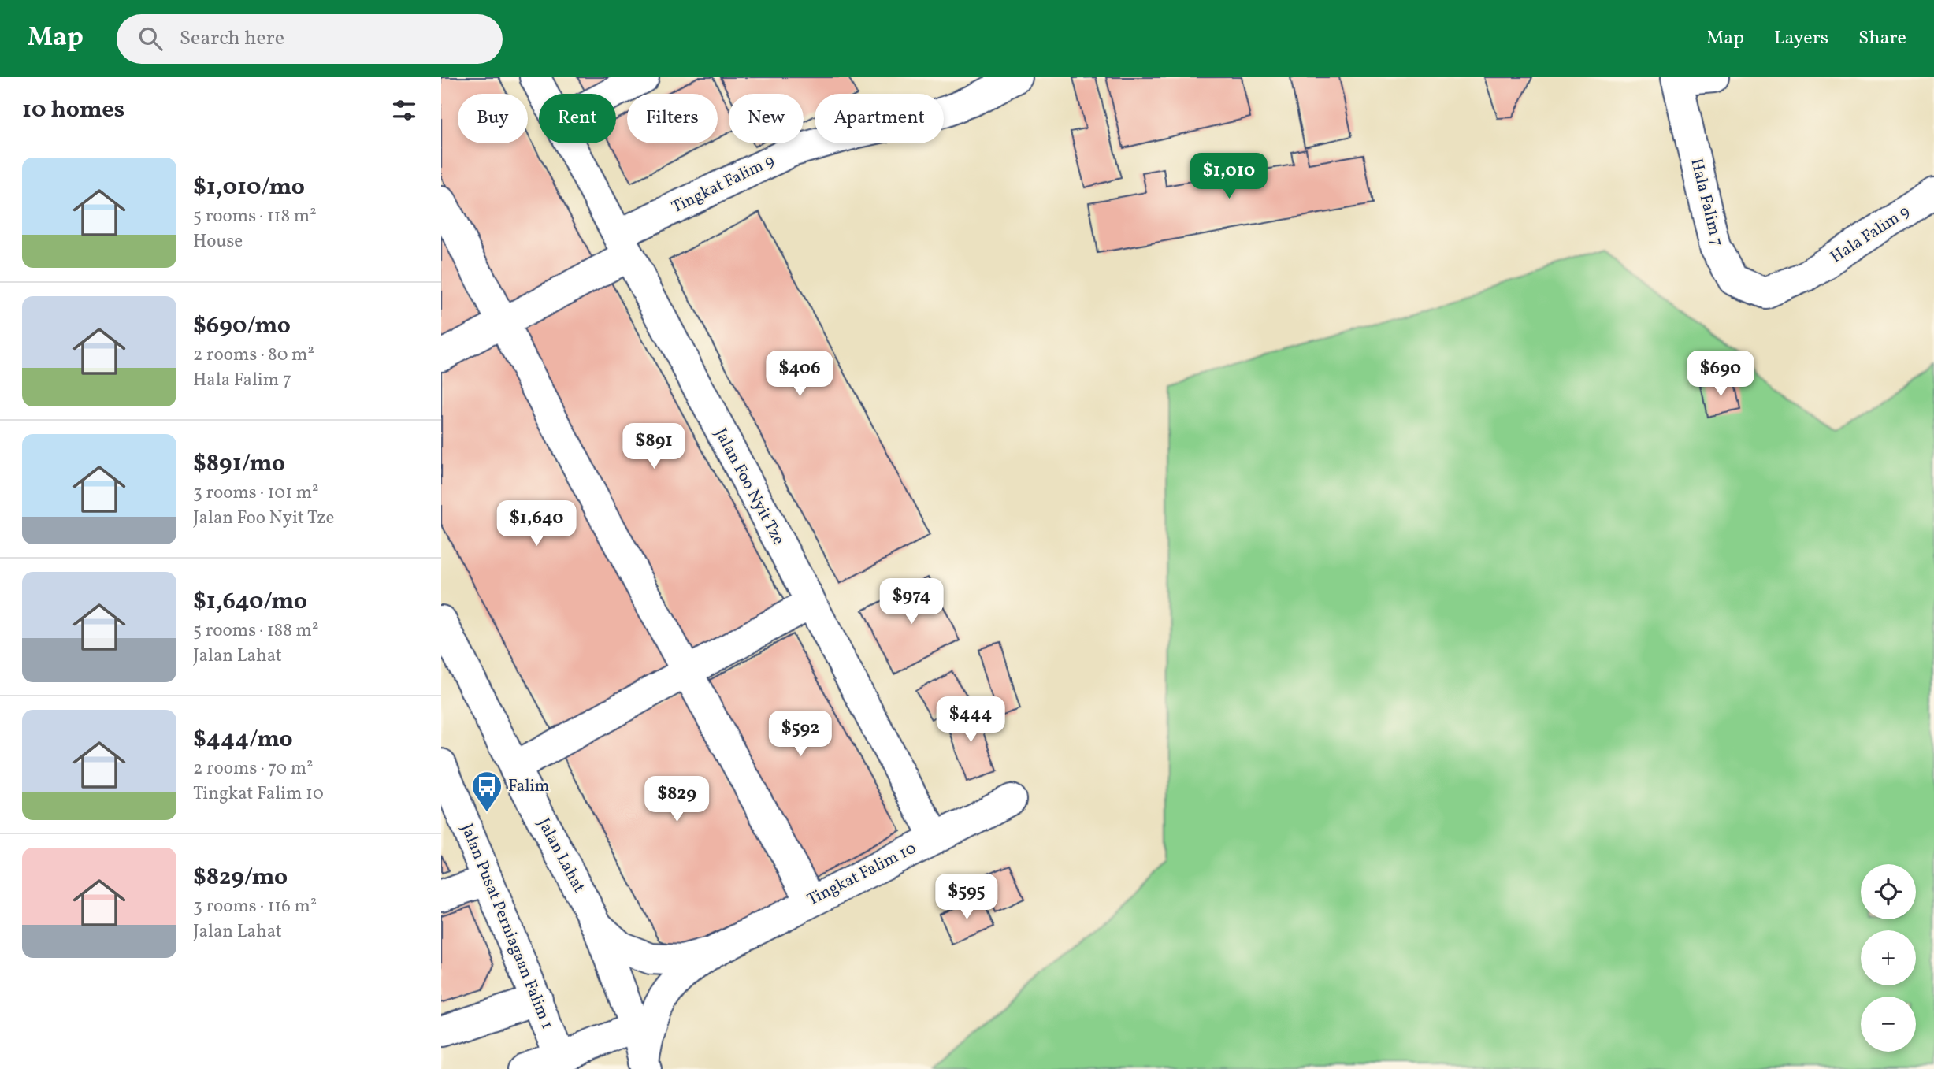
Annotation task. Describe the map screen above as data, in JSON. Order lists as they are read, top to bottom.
{
  "streets": {
    "street": [
      "Tingkat Falim 9",
      "Hala Falim 7",
      "Hala Falim 9",
      "Jalan Foo Nyit Tze",
      "Jalan Lahat",
      "Tingkat Falim 10",
      "Jalan Pusat Perniagaan Falim 1"
    ]
  },
  "crossings": [
    ["Tingkat Falim 9", "Jalan Foo Nyit Tze"],
    ["Hala Falim 7", "Hala Falim 9"],
    ["Jalan Foo Nyit Tze", "Tingkat Falim 10"]
  ],
  "places": {
    "bus stop": ["Falim"]
  },
  "page": {
    "header": "Map",
    "search": "Search here",
    "nav": ["Map", "Layers", "Share"],
    "heading": "10 homes",
    "chip": [
      "Buy",
      "Rent",
      "Filters",
      "New",
      "Apartment"
    ],
    "list": [
      {
        "name": "$1,010/mo",
        "note": "5 rooms · 118 m² · House"
      },
      {
        "name": "$690/mo",
        "note": "2 rooms · 80 m² · Hala Falim 7"
      },
      {
        "name": "$891/mo",
        "note": "3 rooms · 101 m² · Jalan Foo Nyit Tze"
      },
      {
        "name": "$1,640/mo",
        "note": "5 rooms · 188 m² · Jalan Lahat"
      },
      {
        "name": "$444/mo",
        "note": "2 rooms · 70 m² · Tingkat Falim 10"
      },
      {
        "name": "$829/mo",
        "note": "3 rooms · 116 m² · Jalan Lahat"
      }
    ],
    "price": [
      "$1,010",
      "$406",
      "$690",
      "$891",
      "$1,640",
      "$974",
      "$444",
      "$592",
      "$829",
      "$595"
    ],
    "map_buttons": ["+", "−"]
  }
}
